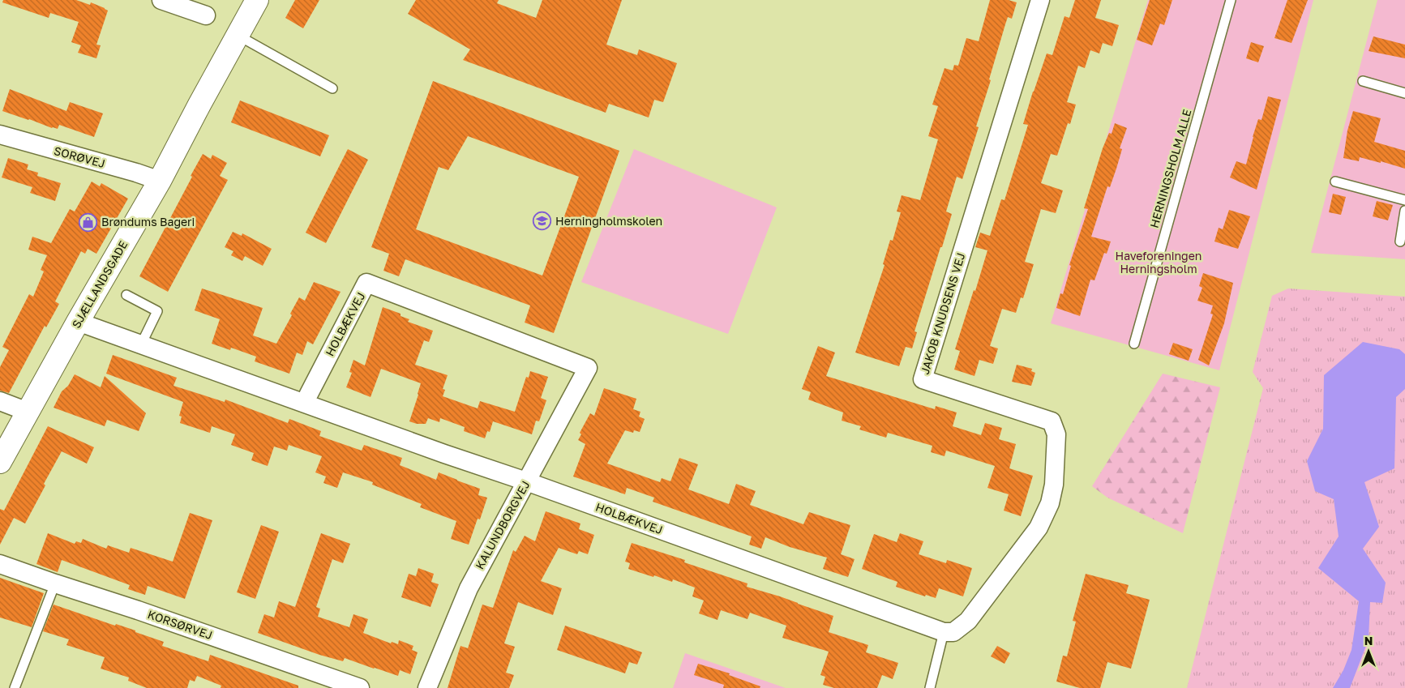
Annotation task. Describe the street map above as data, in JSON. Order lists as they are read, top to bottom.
{
  "streets": {
    "street": [
      "SORØVEJ",
      "SJÆLLANDSGADE",
      "JAKOB KNUDSENS VEJ",
      "HOLBÆKVEJ",
      "KALUNDBORGVEJ",
      "KORSØRVEJ"
    ],
    "lane": ["HERNINGSHOLM ALLE"]
  },
  "crossings": [
    ["SORØVEJ", "SJÆLLANDSGADE"],
    ["SJÆLLANDSGADE", "HOLBÆKVEJ"],
    ["JAKOB KNUDSENS VEJ", "HOLBÆKVEJ"],
    ["HOLBÆKVEJ", "KALUNDBORGVEJ"]
  ],
  "parks": ["Haveforeningen Herningsholm"],
  "places": {
    "school or university": ["Herningholmskolen"],
    "shop": ["Brøndums Bageri"]
  },
  "north": "top"
}
